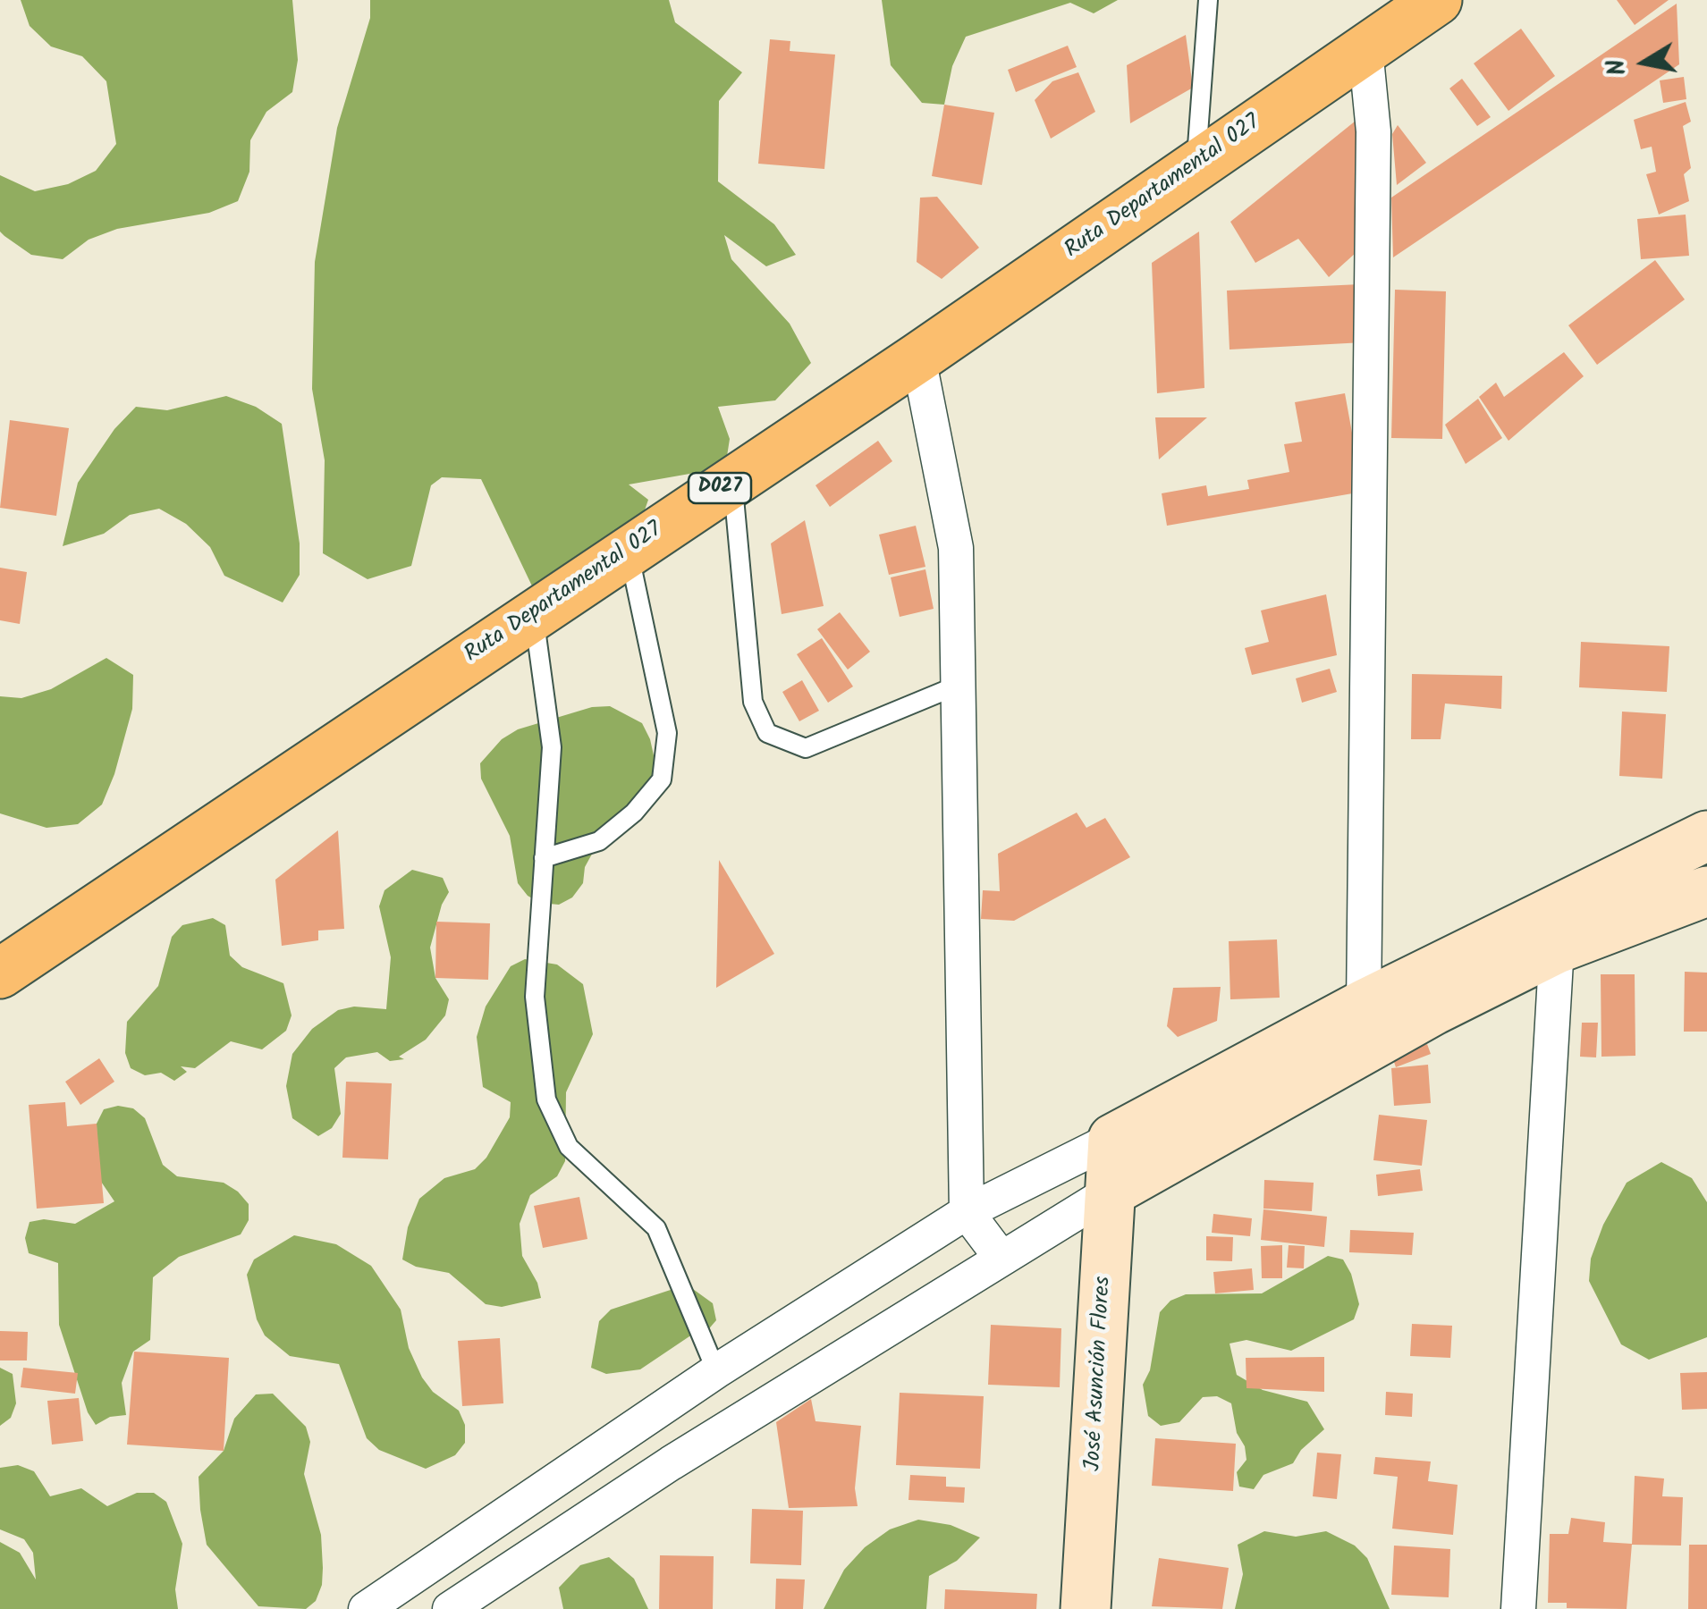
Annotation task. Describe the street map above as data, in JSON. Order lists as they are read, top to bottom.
{
  "streets": {
    "main road": ["Ruta Departamental 027", "D027"],
    "street": ["José Asunción Flores"]
  },
  "north": "left"
}
